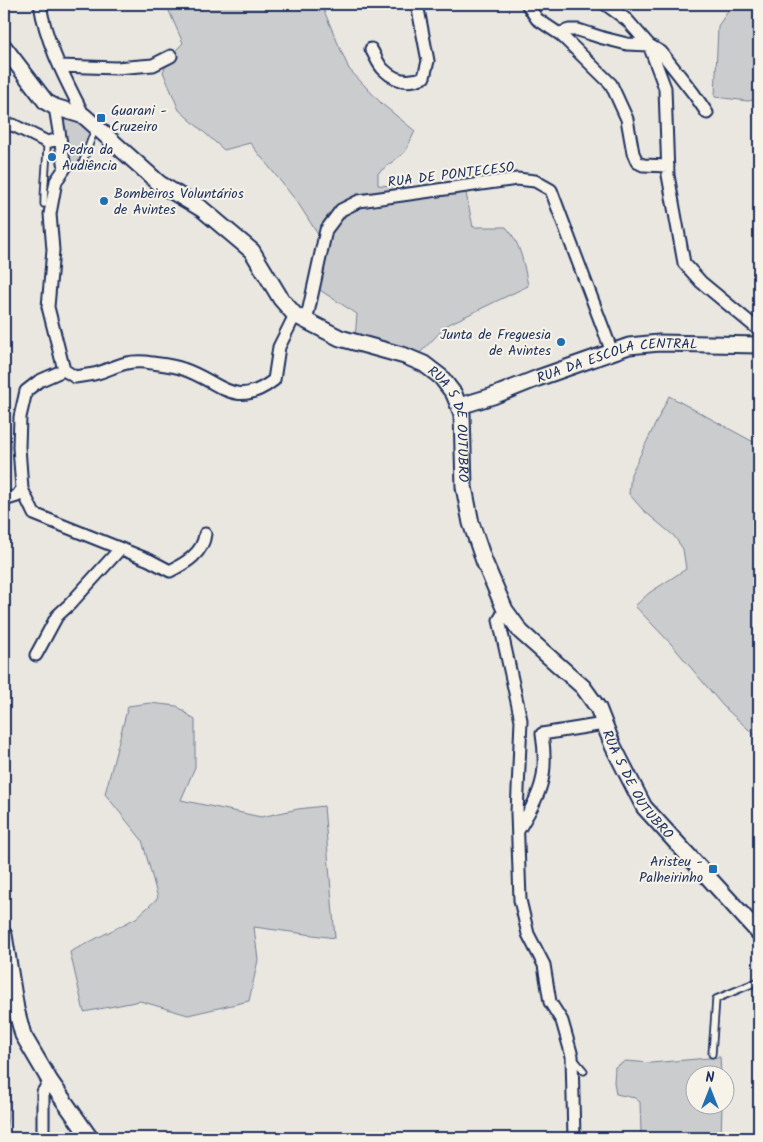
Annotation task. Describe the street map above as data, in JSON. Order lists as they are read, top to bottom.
{
  "streets": {
    "street": ["RUA DE PONTECESO", "RUA DA ESCOLA CENTRAL", "RUA 5 DE OUTUBRO"]
  },
  "crossings": [
    ["RUA DE PONTECESO", "RUA DA ESCOLA CENTRAL"],
    ["RUA DE PONTECESO", "RUA 5 DE OUTUBRO"],
    ["RUA DA ESCOLA CENTRAL", "RUA 5 DE OUTUBRO"]
  ],
  "places": {
    "transit": ["Guarani - Cruzeiro", "Aristeu - Palheirinho"],
    "other": ["Pedra da Audiência", "Bombeiros Voluntários de Avintes", "Junta de Freguesia de Avintes"]
  },
  "north": "top"
}
